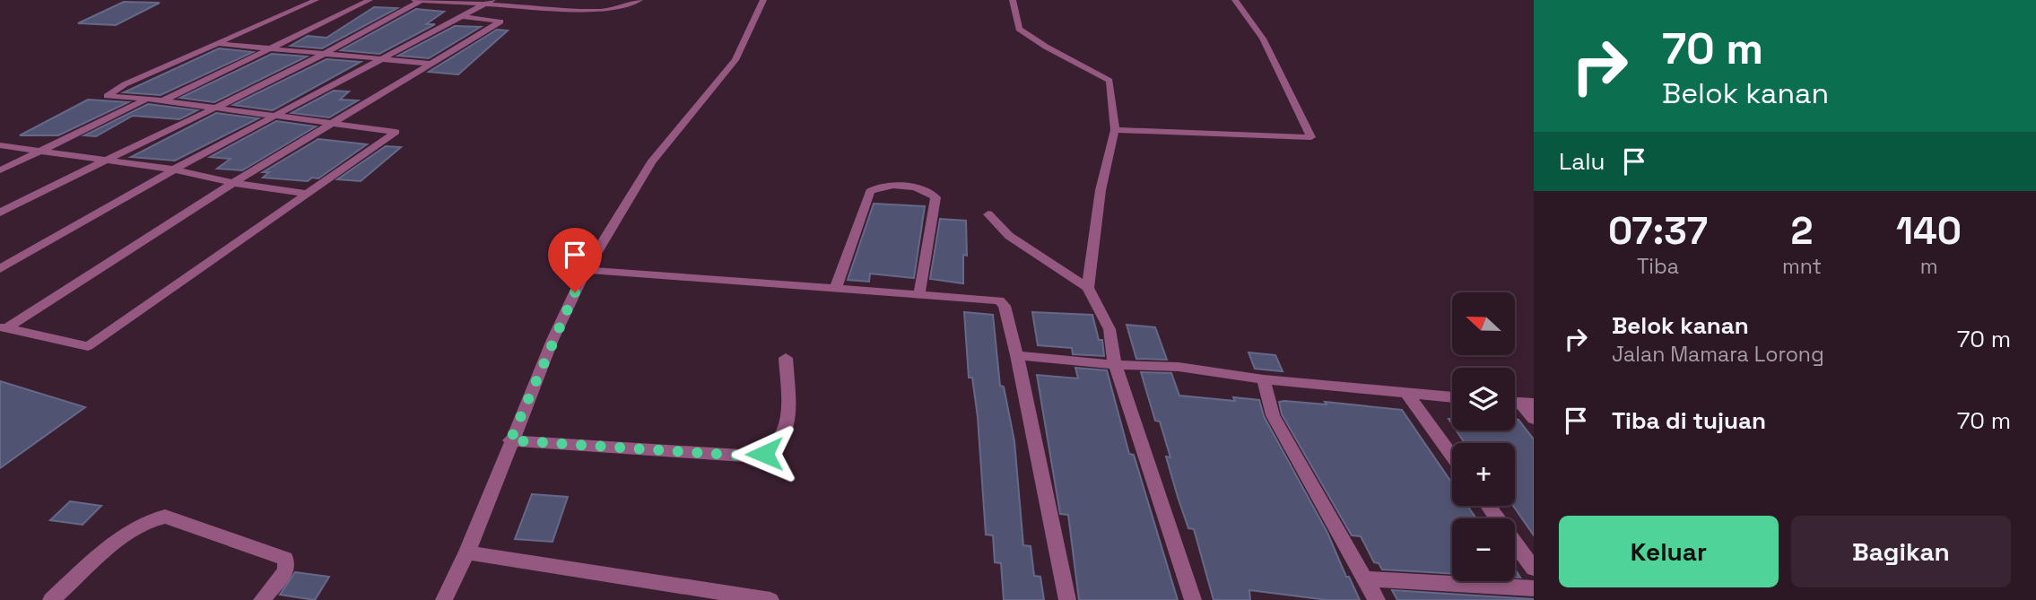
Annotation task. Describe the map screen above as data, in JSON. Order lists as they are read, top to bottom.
{
  "north": "left",
  "page": {
    "turn": ["70 m", "Belok kanan"],
    "then": "Lalu",
    "eta": [
      "07:37",
      "Tiba",
      "2",
      "mnt",
      "140",
      "m"
    ],
    "map_buttons": ["+", "−"],
    "list": [
      {
        "name": "Belok kanan",
        "note": "Jalan Mamara Lorong",
        "value": "70 m"
      },
      {
        "name": "Tiba di tujuan",
        "value": "70 m"
      }
    ],
    "buttons": ["Keluar", "Bagikan"]
  }
}
